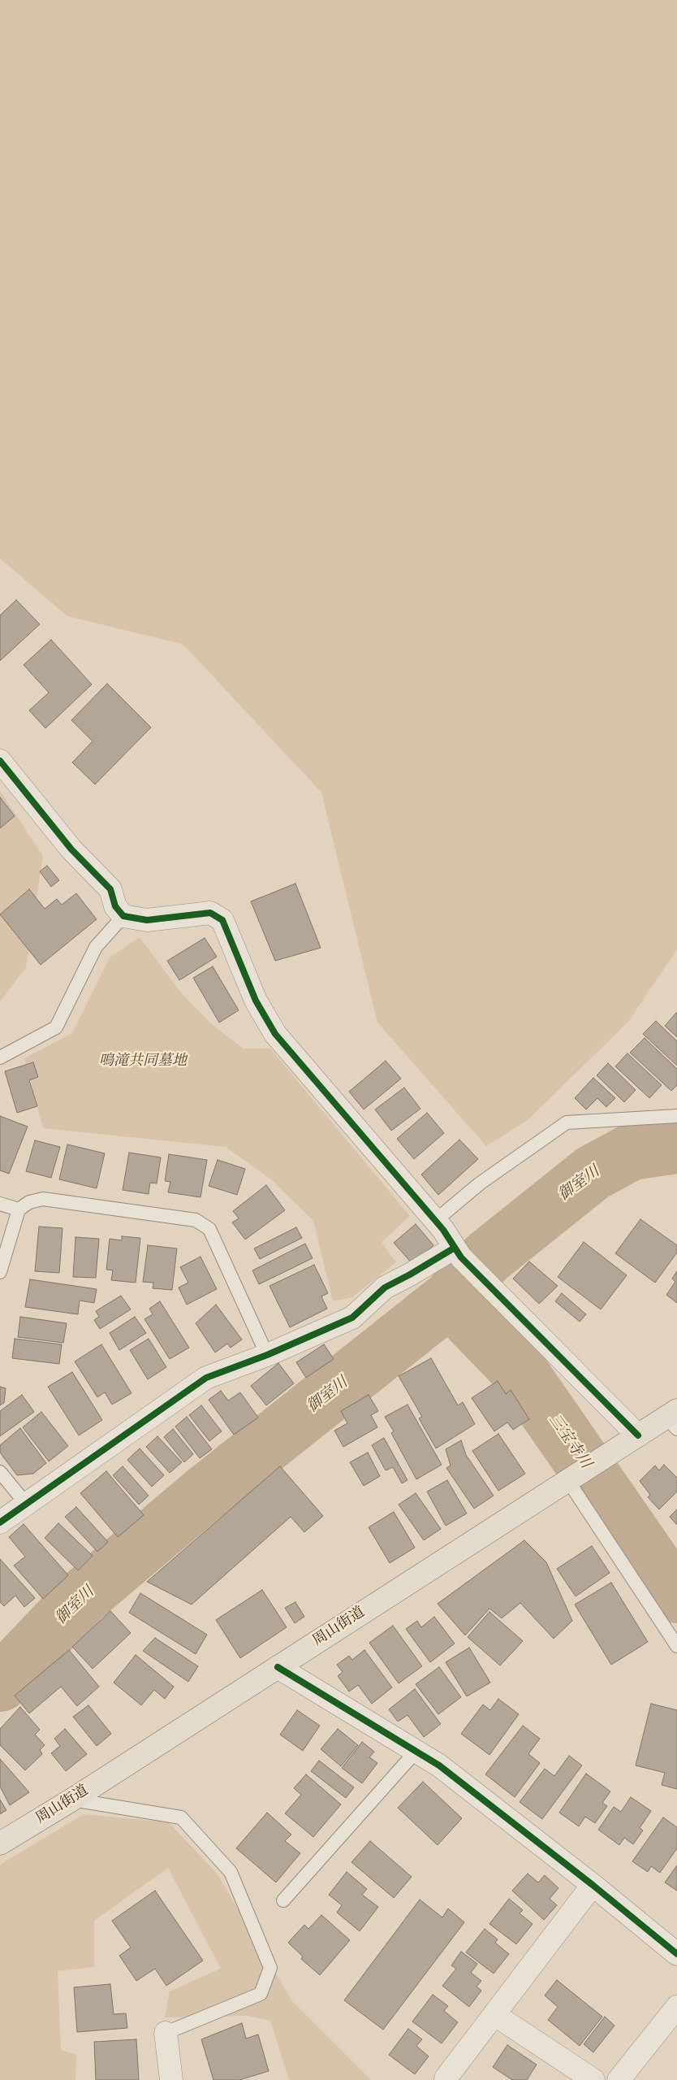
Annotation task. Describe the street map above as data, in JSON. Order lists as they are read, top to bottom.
{
  "streets": {
    "highway": ["周山街道"]
  },
  "water": ["御室川", "三宝寺川"],
  "parks": ["鳴滝共同墓地"]
}
